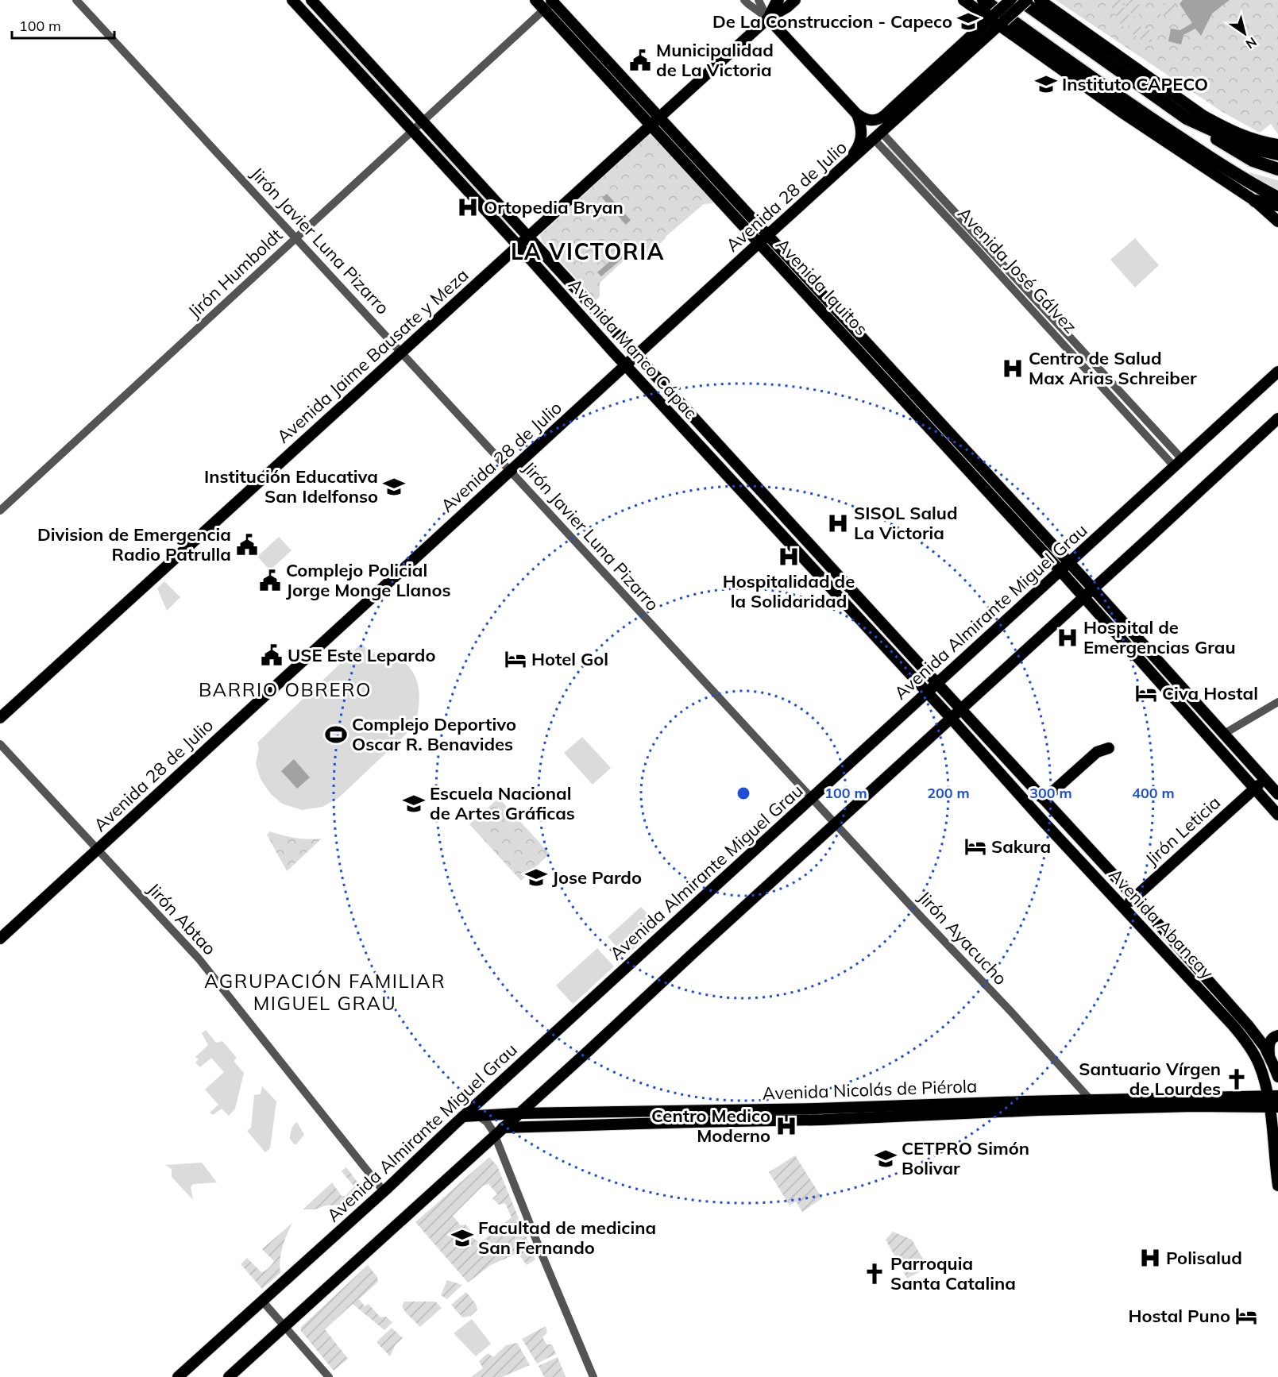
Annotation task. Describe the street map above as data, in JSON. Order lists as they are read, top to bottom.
{
  "streets": {
    "main road": [
      "Avenida 28 de Julio",
      "Avenida Iquitos",
      "Avenida Manco Cápac",
      "Avenida Jaime Bausate y Meza",
      "Avenida Almirante Miguel Grau",
      "Jirón Leticia",
      "Avenida Abancay",
      "Avenida Nicolás de Piérola"
    ],
    "street": [
      "Jirón Javier Luna Pizarro",
      "Avenida José Gálvez",
      "Jirón Humboldt",
      "Jirón Abtao",
      "Jirón Ayacucho"
    ]
  },
  "crossings": [
    ["Avenida 28 de Julio", "Jirón Javier Luna Pizarro"],
    ["Avenida 28 de Julio", "Avenida José Gálvez"],
    ["Avenida 28 de Julio", "Avenida Iquitos"],
    ["Avenida 28 de Julio", "Avenida Manco Cápac"],
    ["Avenida 28 de Julio", "Jirón Abtao"],
    ["Jirón Javier Luna Pizarro", "Jirón Humboldt"],
    ["Jirón Javier Luna Pizarro", "Avenida Jaime Bausate y Meza"],
    ["Jirón Javier Luna Pizarro", "Avenida Almirante Miguel Grau"],
    ["Jirón Javier Luna Pizarro", "Jirón Ayacucho"],
    ["Avenida José Gálvez", "Avenida Almirante Miguel Grau"],
    ["Jirón Humboldt", "Avenida Iquitos"],
    ["Jirón Humboldt", "Avenida Manco Cápac"],
    ["Avenida Iquitos", "Avenida Jaime Bausate y Meza"],
    ["Avenida Iquitos", "Avenida Almirante Miguel Grau"],
    ["Avenida Iquitos", "Jirón Leticia"],
    ["Avenida Manco Cápac", "Avenida Jaime Bausate y Meza"],
    ["Avenida Manco Cápac", "Avenida Almirante Miguel Grau"],
    ["Avenida Manco Cápac", "Avenida Abancay"],
    ["Avenida Almirante Miguel Grau", "Jirón Abtao"],
    ["Avenida Almirante Miguel Grau", "Jirón Ayacucho"],
    ["Avenida Almirante Miguel Grau", "Avenida Nicolás de Piérola"],
    ["Jirón Leticia", "Avenida Abancay"],
    ["Avenida Abancay", "Avenida Nicolás de Piérola"],
    ["Jirón Ayacucho", "Avenida Nicolás de Piérola"]
  ],
  "districts": ["LA VICTORIA", "BARRIO OBRERO", "AGRUPACIÓN FAMILIAR MIGUEL GRAU"],
  "places": {
    "school or university": [
      "De La Construccion - Capeco",
      "Instituto CAPECO",
      "Institución Educativa San Idelfonso",
      "Escuela Nacional de Artes Gráficas",
      "Jose Pardo",
      "CETPRO Simón Bolivar",
      "Facultad de medicina San Fernando"
    ],
    "public building": [
      "Municipalidad de La Victoria",
      "Division de Emergencia Radio Patrulla",
      "Complejo Policial Jorge Monge Llanos",
      "USE Este Lepardo"
    ],
    "hospital": [
      "Ortopedia Bryan",
      "Centro de Salud Max Arias Schreiber",
      "SISOL Salud La Victoria",
      "Hospitalidad de la Solidaridad",
      "Hospital de Emergencias Grau",
      "Centro Medico Moderno",
      "Polisalud"
    ],
    "hotel": [
      "Hotel Gol",
      "Civa Hostal",
      "Sakura",
      "Hostal Puno"
    ],
    "sports": ["Complejo Deportivo Oscar R. Benavides"],
    "church": ["Santuario Vírgen de Lourdes", "Parroquia Santa Catalina"]
  },
  "scale_bar": "100 m",
  "north": "bottom right",
  "rings": [
    "100 m",
    "200 m",
    "300 m",
    "400 m"
  ]
}
